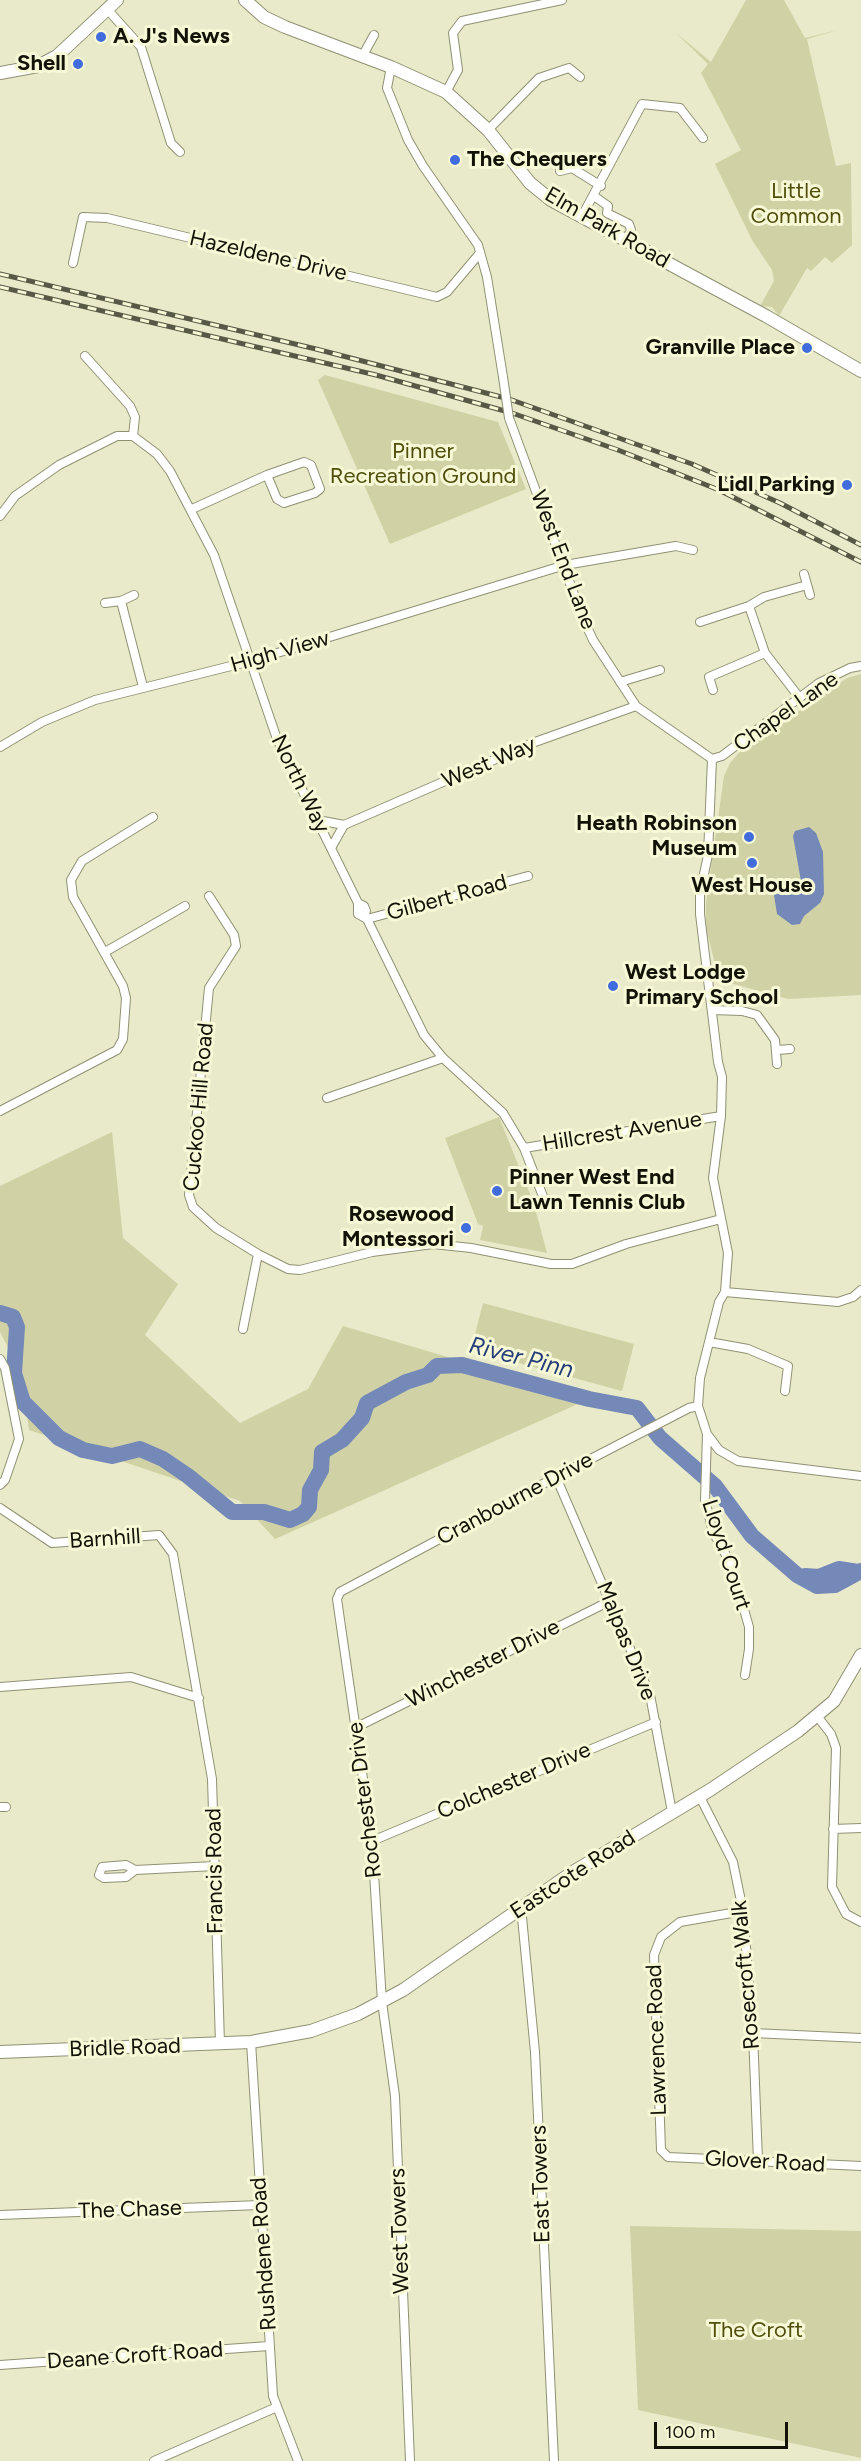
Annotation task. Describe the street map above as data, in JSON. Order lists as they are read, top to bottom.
{
  "streets": {
    "street": [
      "Elm Park Road",
      "Hazeldene Drive",
      "West End Lane",
      "High View",
      "Chapel Lane",
      "West Way",
      "North Way",
      "Gilbert Road",
      "Cuckoo Hill Road",
      "Hillcrest Avenue",
      "Cranbourne Drive",
      "Barnhill",
      "Lloyd Court",
      "Malpas Drive",
      "Winchester Drive",
      "Colchester Drive",
      "Rochester Drive",
      "Francis Road",
      "Eastcote Road",
      "Rosecroft Walk",
      "Lawrence Road",
      "Bridle Road",
      "Glover Road",
      "East Towers",
      "The Chase",
      "West Towers",
      "Rushdene Road",
      "Deane Croft Road"
    ]
  },
  "crossings": [
    ["Elm Park Road", "West End Lane"],
    ["Hazeldene Drive", "West End Lane"],
    ["West End Lane", "High View"],
    ["West End Lane", "Chapel Lane"],
    ["West End Lane", "West Way"],
    ["High View", "North Way"],
    ["North Way", "Gilbert Road"],
    ["North Way", "Hillcrest Avenue"],
    ["Cranbourne Drive", "Malpas Drive"],
    ["Cranbourne Drive", "Rochester Drive"],
    ["Barnhill", "Francis Road"],
    ["Malpas Drive", "Winchester Drive"],
    ["Malpas Drive", "Colchester Drive"],
    ["Malpas Drive", "Eastcote Road"],
    ["Winchester Drive", "Rochester Drive"],
    ["Colchester Drive", "Rochester Drive"],
    ["Rochester Drive", "Eastcote Road"],
    ["Rochester Drive", "West Towers"],
    ["Francis Road", "Bridle Road"],
    ["Eastcote Road", "Rosecroft Walk"],
    ["Eastcote Road", "Bridle Road"],
    ["Eastcote Road", "East Towers"],
    ["Eastcote Road", "West Towers"],
    ["Eastcote Road", "Rushdene Road"],
    ["Rosecroft Walk", "Lawrence Road"],
    ["Rosecroft Walk", "Glover Road"],
    ["Lawrence Road", "Glover Road"],
    ["Bridle Road", "Rushdene Road"],
    ["The Chase", "Rushdene Road"],
    ["Rushdene Road", "Deane Croft Road"]
  ],
  "water": ["River Pinn"],
  "parks": ["Little Common", "Pinner Recreation Ground", "The Croft"],
  "places": [
    "A. J's News",
    "Shell",
    "The Chequers",
    "Granville Place",
    "Lidl Parking",
    "Heath Robinson Museum",
    "West House",
    "West Lodge Primary School",
    "Pinner West End Lawn Tennis Club",
    "Rosewood Montessori"
  ],
  "scale_bar": "100 m"
}
